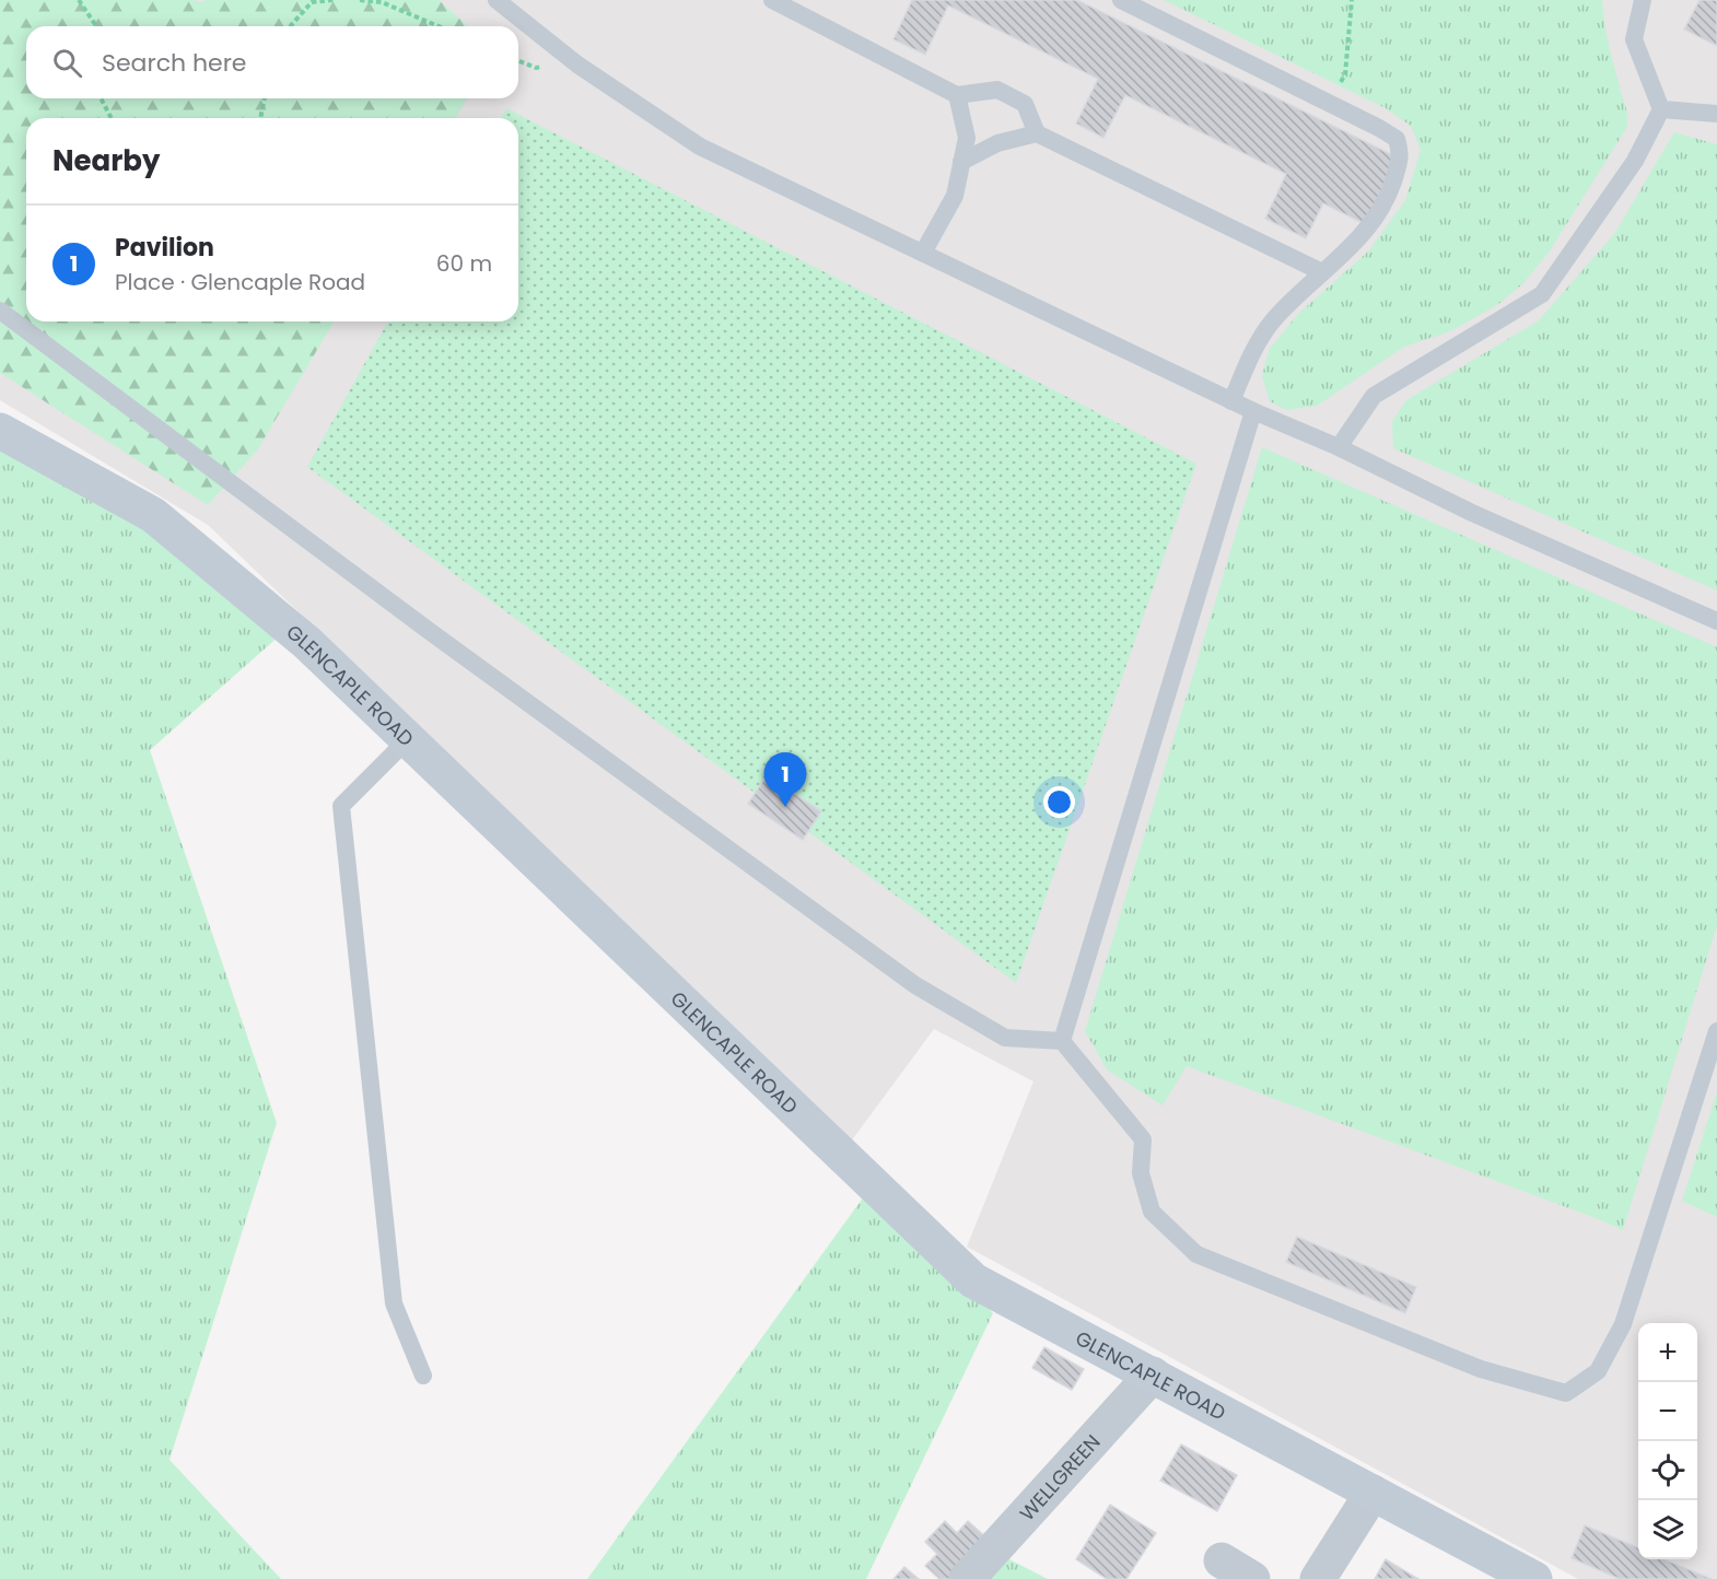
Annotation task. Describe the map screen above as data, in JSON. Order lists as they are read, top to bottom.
{
  "streets": {
    "main road": ["GLENCAPLE ROAD"],
    "street": ["WELLGREEN"]
  },
  "crossings": [
    ["GLENCAPLE ROAD", "WELLGREEN"]
  ],
  "page": {
    "search": "Search here",
    "heading": "Nearby",
    "list": [
      {
        "mark": "1",
        "name": "Pavilion",
        "note": "Place · Glencaple Road",
        "value": "60 m"
      }
    ],
    "pins": "1",
    "map_buttons": ["+", "−"]
  }
}
